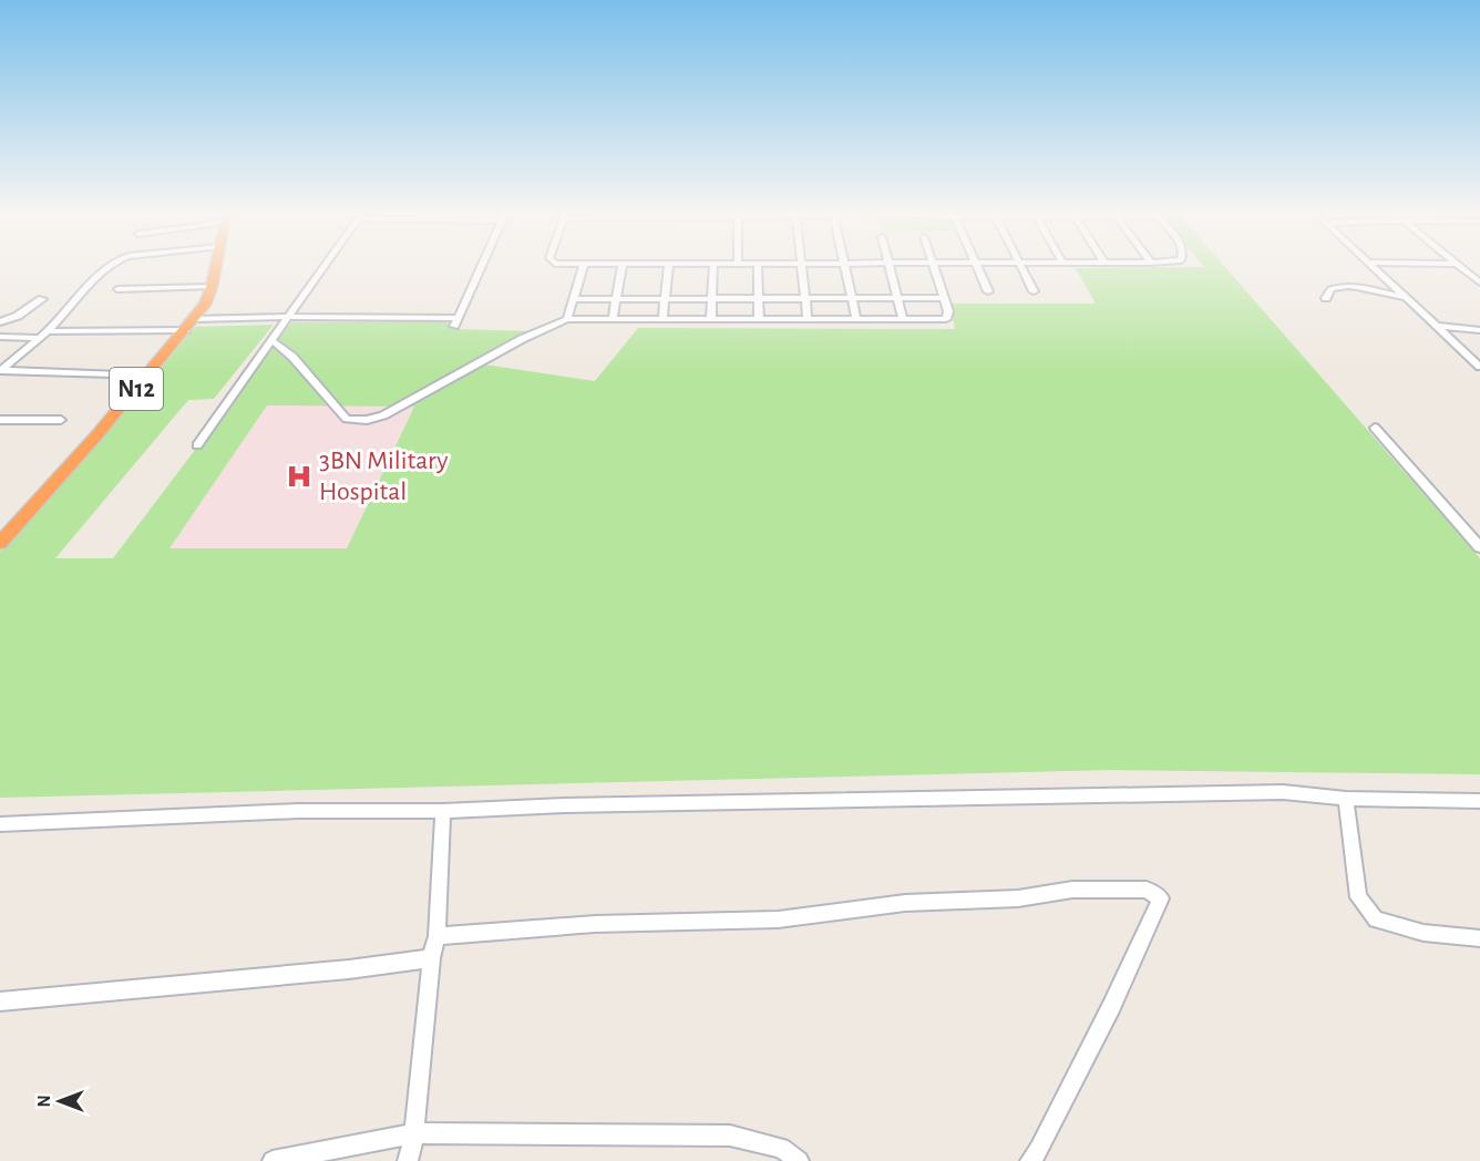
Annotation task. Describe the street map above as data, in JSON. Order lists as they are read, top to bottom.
{
  "streets": {
    "highway": ["N12"]
  },
  "places": {
    "hospital": ["3BN Military Hospital"]
  },
  "north": "left"
}
